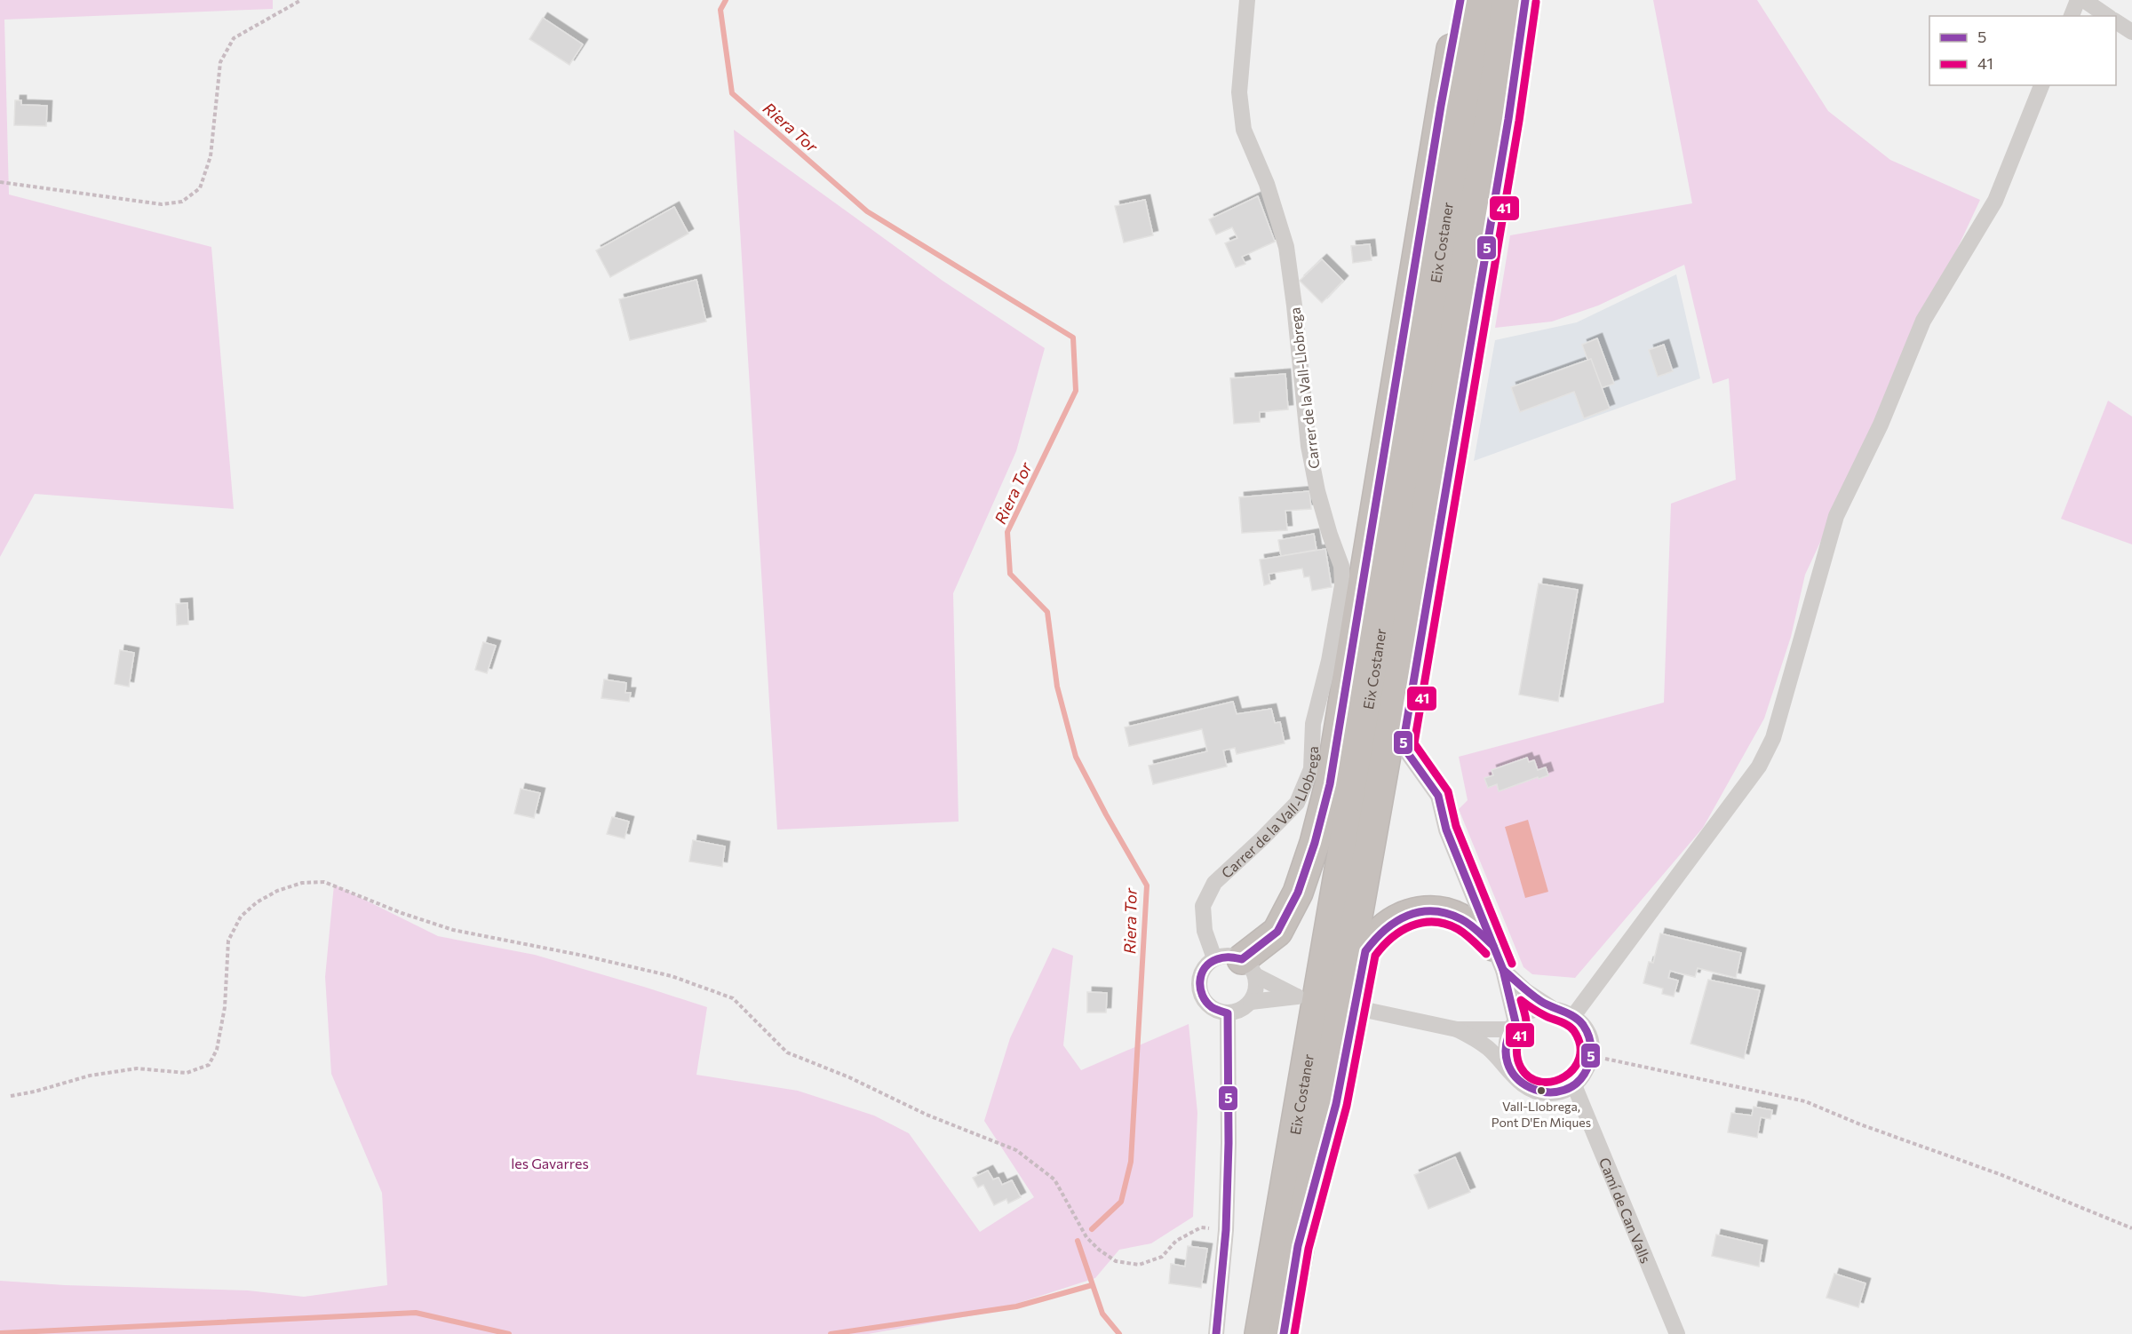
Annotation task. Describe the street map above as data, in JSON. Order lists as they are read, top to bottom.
{
  "streets": {
    "highway": ["Eix Costaner"],
    "street": ["Carrer de la Vall-Llobrega", "Camí de Can Valls"]
  },
  "water": ["Riera Tor"],
  "parks": ["les Gavarres"],
  "places": ["Vall-Llobrega, Pont D'En Miques"],
  "lines": ["transit line 5", "transit line 41"],
  "legend": ["5", "41"]
}
